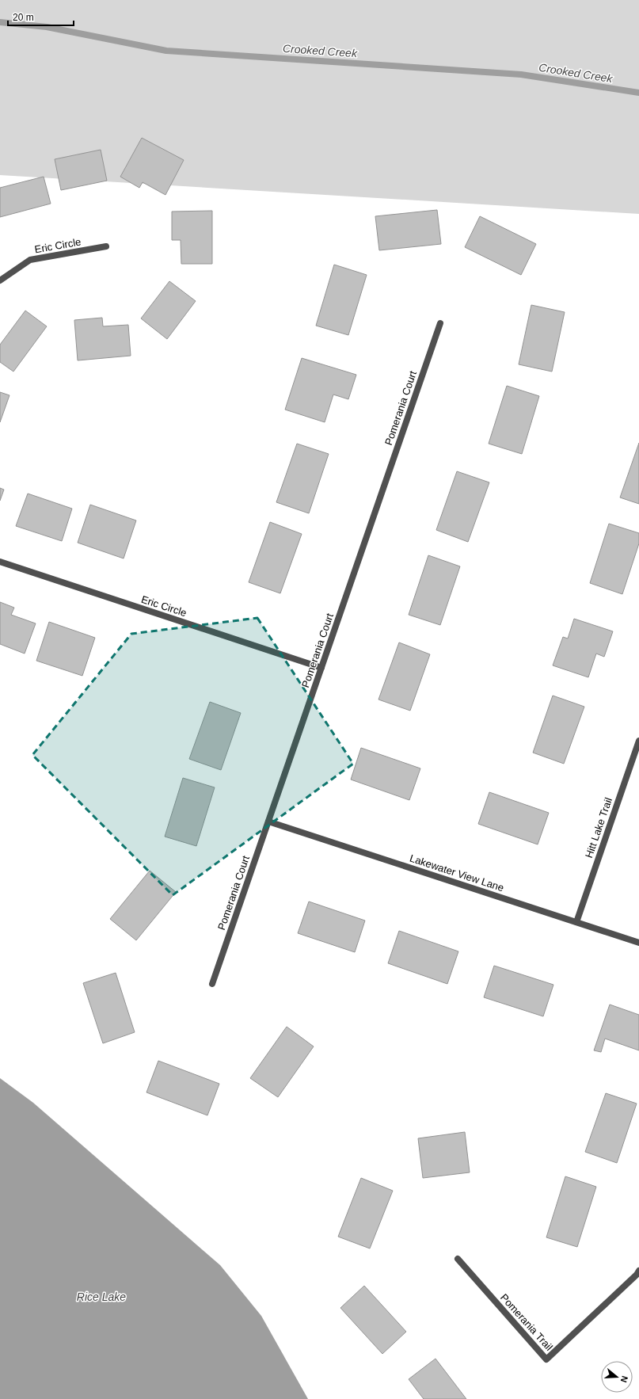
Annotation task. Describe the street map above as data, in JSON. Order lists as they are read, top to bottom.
{
  "streets": {
    "street": [
      "Eric Circle",
      "Pomerania Court",
      "Hitt Lake Trail",
      "Lakewater View Lane",
      "Pomerania Trail"
    ]
  },
  "crossings": [
    ["Eric Circle", "Pomerania Court"],
    ["Pomerania Court", "Lakewater View Lane"],
    ["Hitt Lake Trail", "Lakewater View Lane"]
  ],
  "water": ["Crooked Creek", "Rice Lake"],
  "scale_bar": "20 m",
  "north": "right"
}
